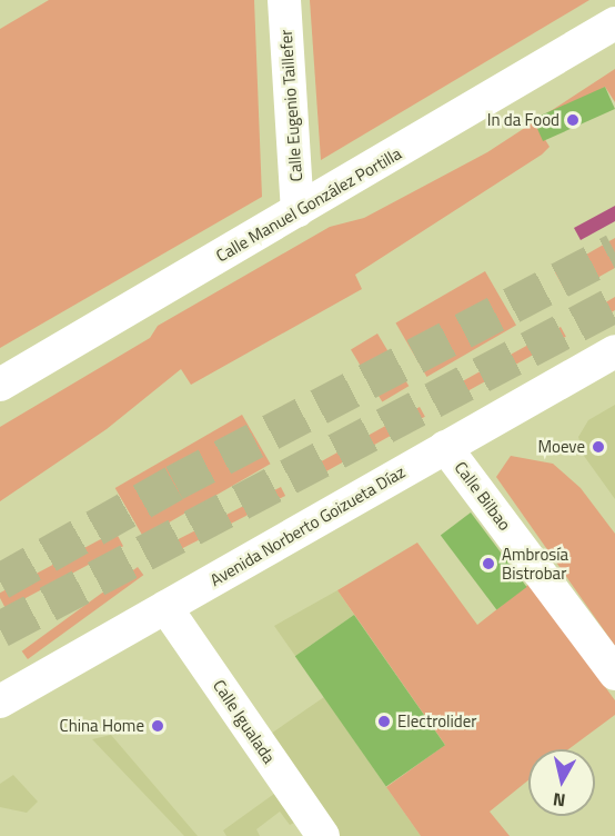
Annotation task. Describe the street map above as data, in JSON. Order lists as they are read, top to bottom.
{
  "streets": {
    "street": [
      "Calle Eugenio Taillefer",
      "Calle Manuel González Portilla",
      "Calle Bilbao",
      "Avenida Norberto Goizueta Díaz",
      "Calle Igualada"
    ]
  },
  "crossings": [
    ["Calle Eugenio Taillefer", "Calle Manuel González Portilla"],
    ["Calle Bilbao", "Avenida Norberto Goizueta Díaz"],
    ["Avenida Norberto Goizueta Díaz", "Calle Igualada"]
  ],
  "places": [
    "In da Food",
    "Moeve",
    "Ambrosía Bistrobar",
    "Electrolider",
    "China Home"
  ],
  "north": "bottom"
}
